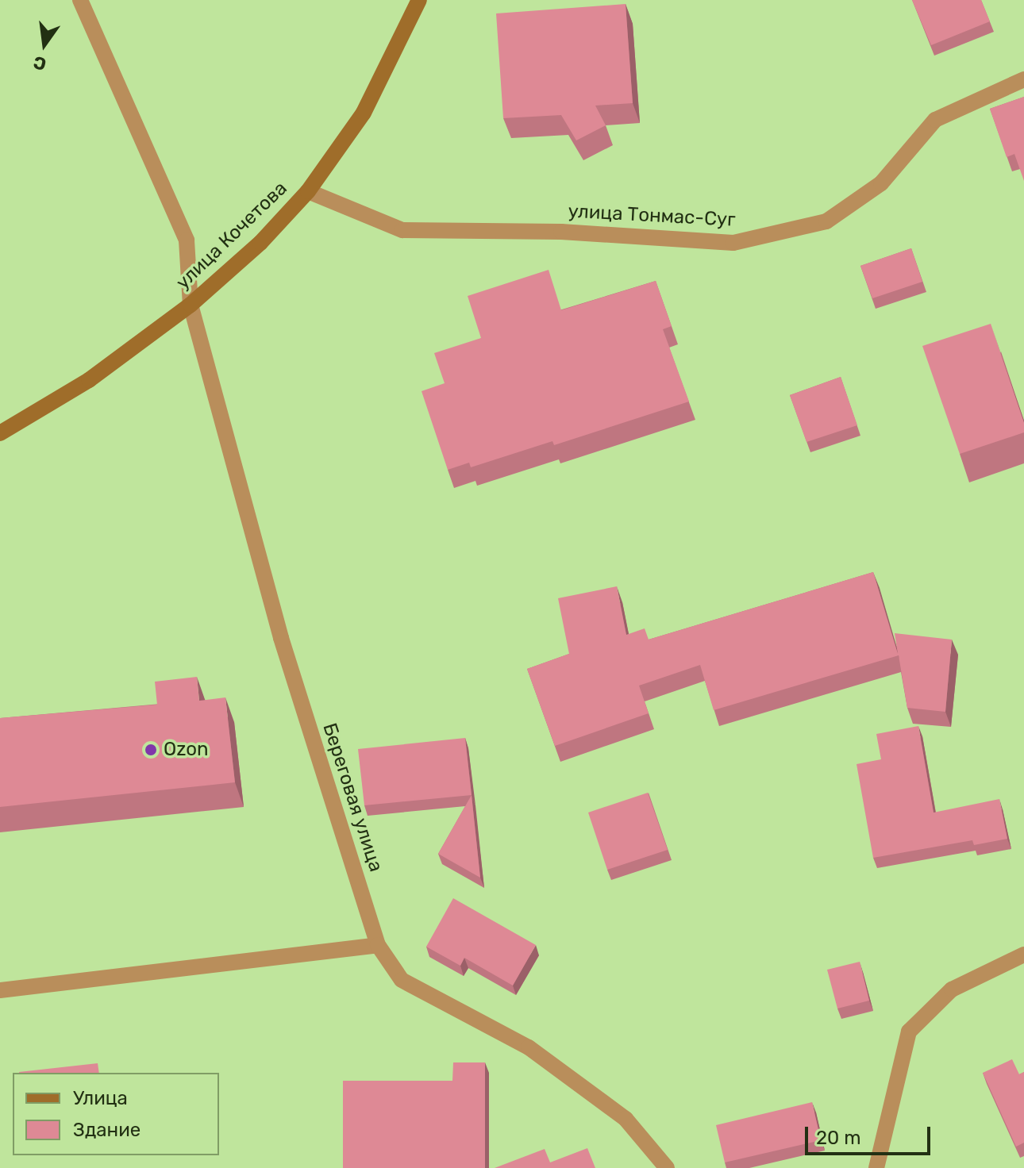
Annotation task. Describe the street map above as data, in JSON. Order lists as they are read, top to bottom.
{
  "streets": {
    "street": ["улица Тонмас-Суг", "улица Кочетова", "Береговая улица"]
  },
  "crossings": [
    ["улица Тонмас-Суг", "улица Кочетова"],
    ["улица Кочетова", "Береговая улица"]
  ],
  "places": ["Ozon"],
  "legend": ["Улица", "Здание"],
  "scale_bar": "20 m",
  "north": "bottom"
}
